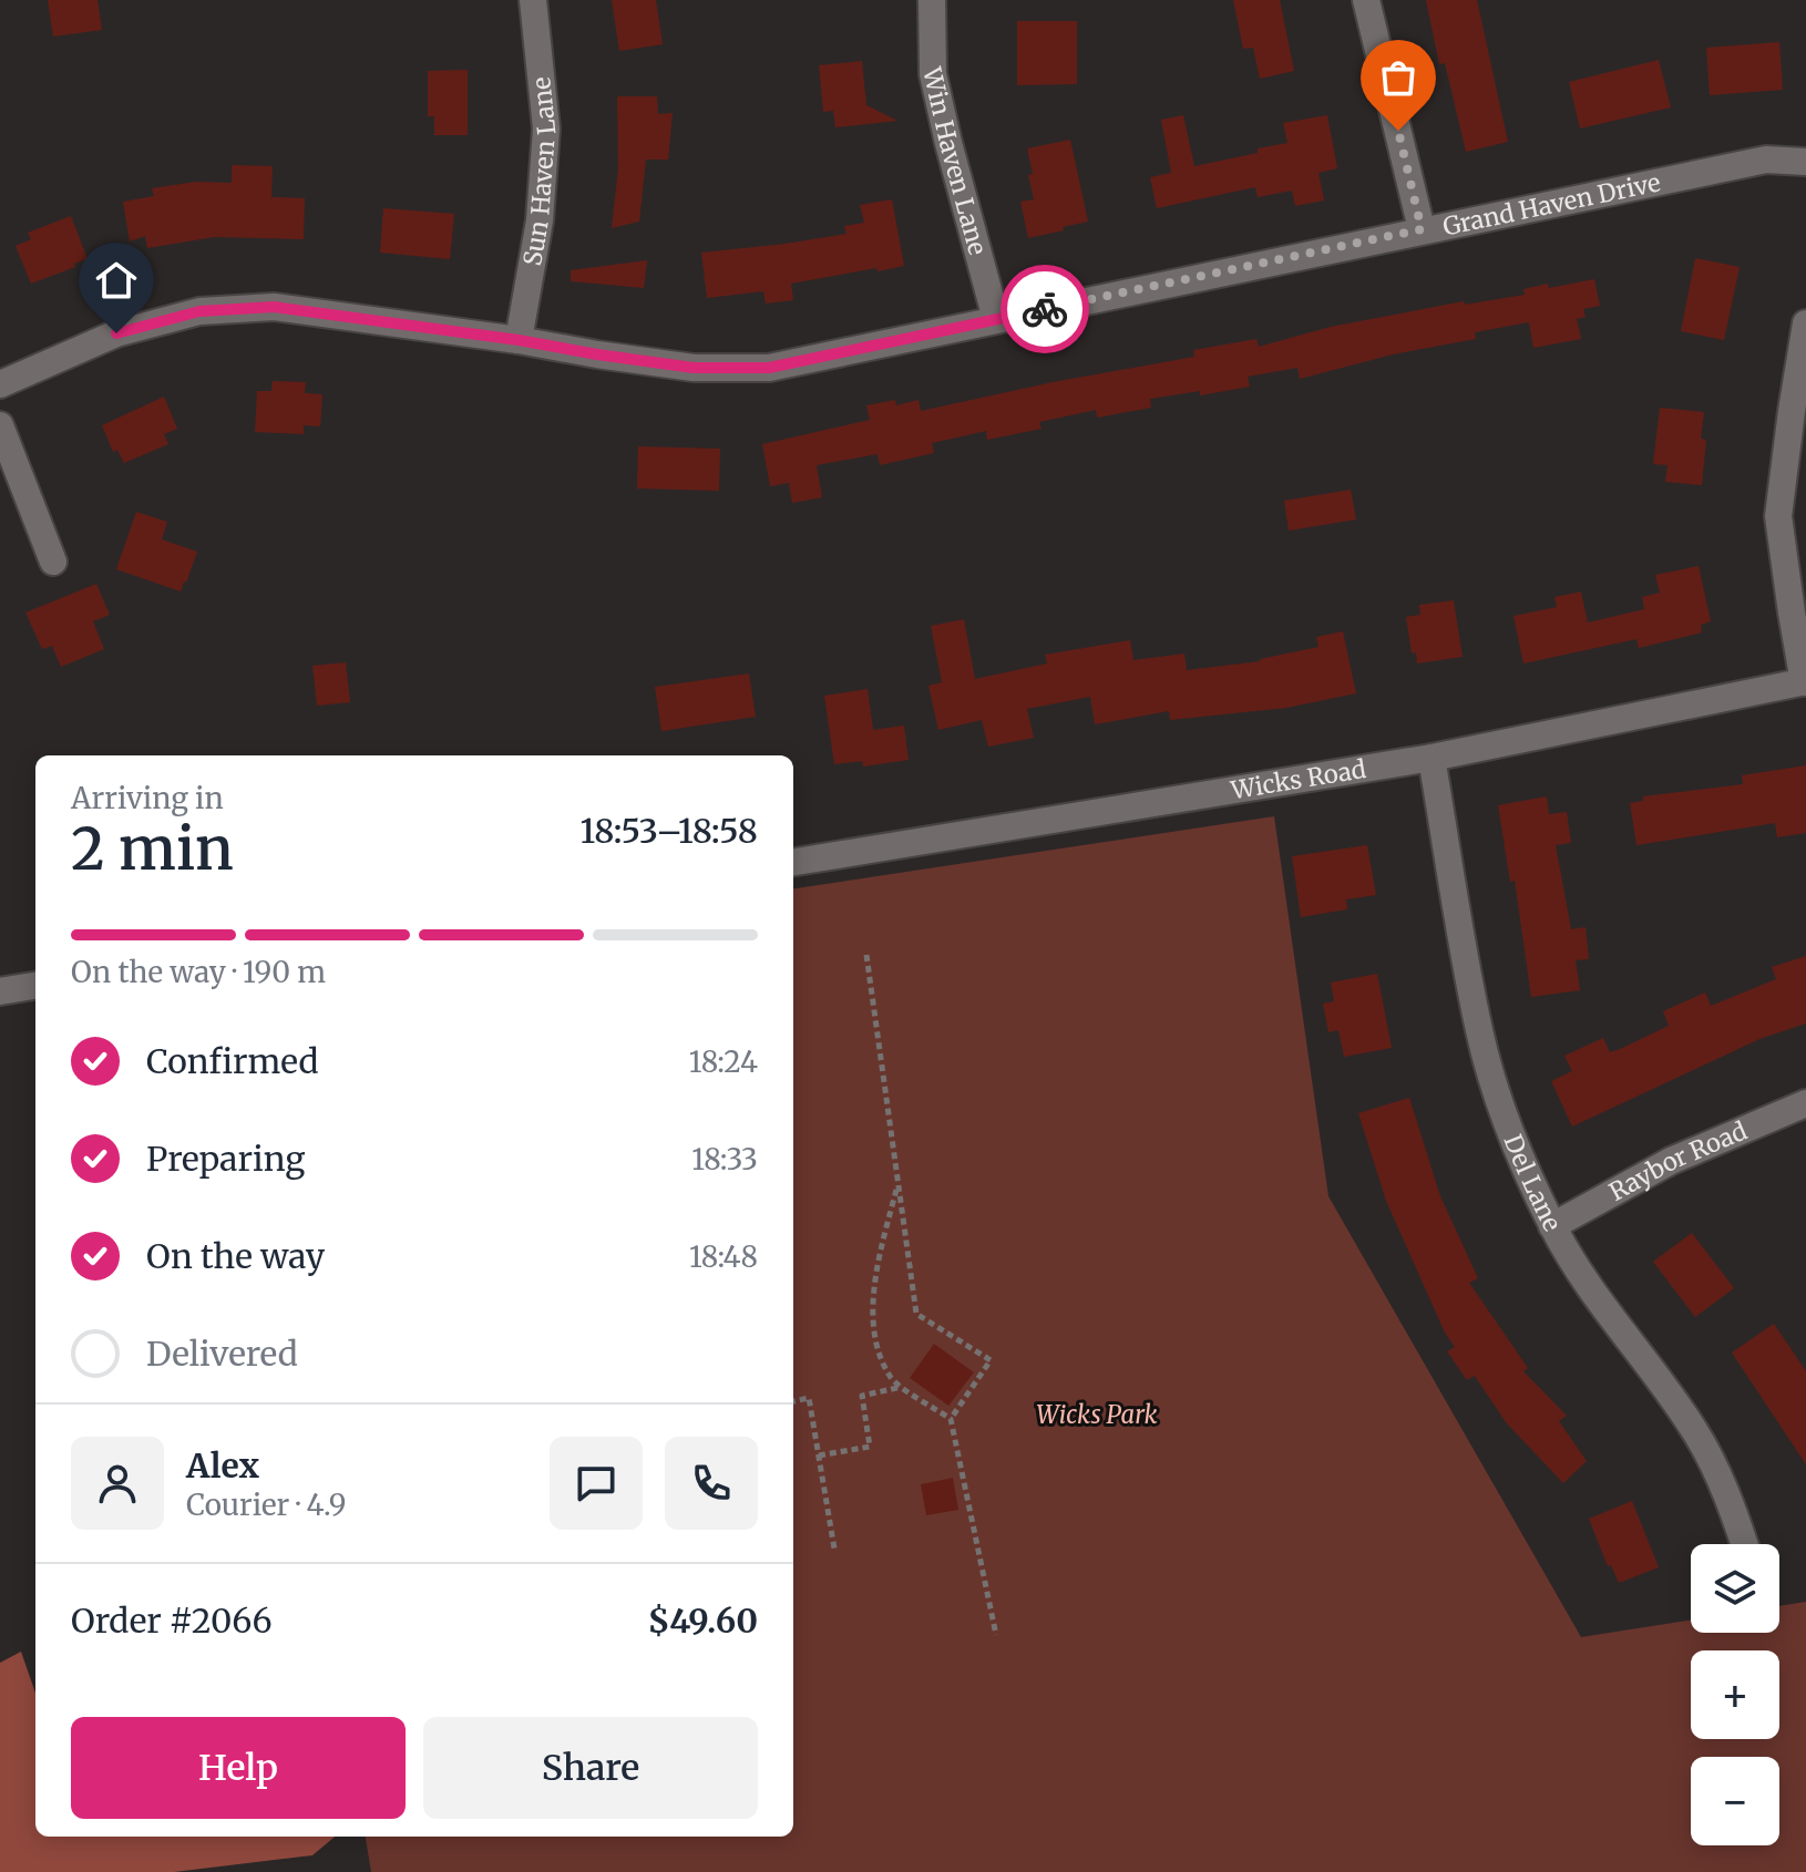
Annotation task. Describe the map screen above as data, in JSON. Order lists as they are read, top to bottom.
{
  "streets": {
    "street": [
      "Win Haven Lane",
      "Sun Haven Lane",
      "Grand Haven Drive",
      "Wicks Road",
      "Raybor Road",
      "Del Lane"
    ]
  },
  "crossings": [
    ["Win Haven Lane", "Grand Haven Drive"],
    ["Sun Haven Lane", "Grand Haven Drive"],
    ["Wicks Road", "Del Lane"],
    ["Raybor Road", "Del Lane"]
  ],
  "parks": ["Wicks Park"],
  "page": {
    "heading": ["2 min", "Arriving in", "18:53–18:58"],
    "panel": [
      "Alex",
      "Courier · 4.9",
      "Order #2066",
      "$49.60"
    ],
    "bar": "On the way · 190 m",
    "list": [
      ["Confirmed", "18:24"],
      ["Preparing", "18:33"],
      ["On the way", "18:48"],
      "Delivered"
    ],
    "map_buttons": ["+", "−"],
    "buttons": ["Help", "Share"]
  }
}
